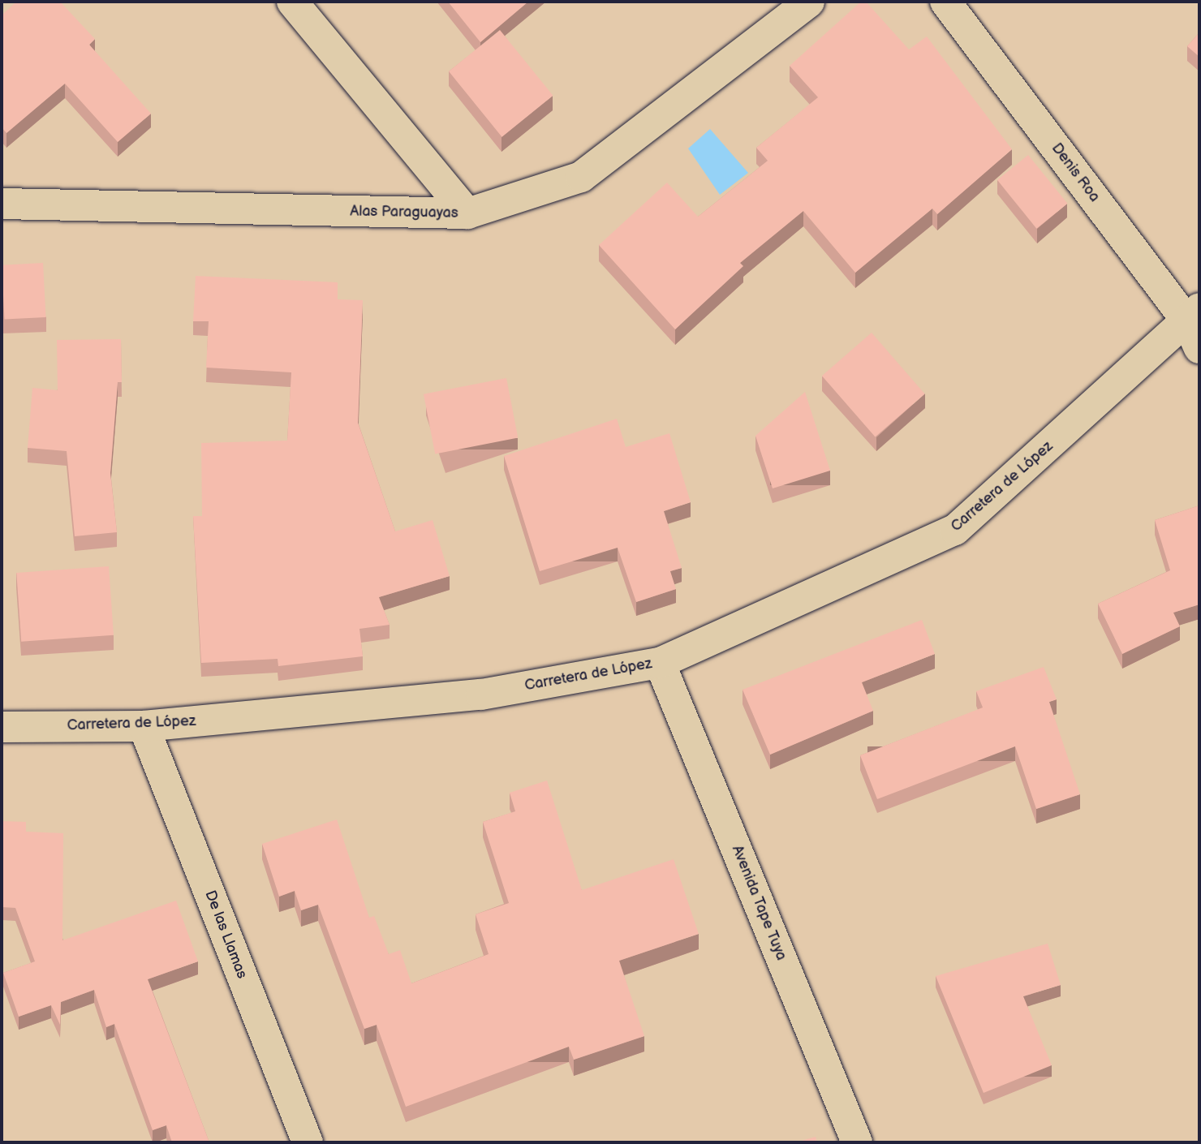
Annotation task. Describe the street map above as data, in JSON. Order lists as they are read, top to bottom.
{
  "streets": {
    "street": [
      "Denis Roa",
      "Alas Paraguayas",
      "Carretera de López",
      "Avenida Tape Tuya",
      "De las Llamas"
    ]
  },
  "crossings": [
    ["Denis Roa", "Carretera de López"],
    ["Carretera de López", "Avenida Tape Tuya"],
    ["Carretera de López", "De las Llamas"]
  ]
}
